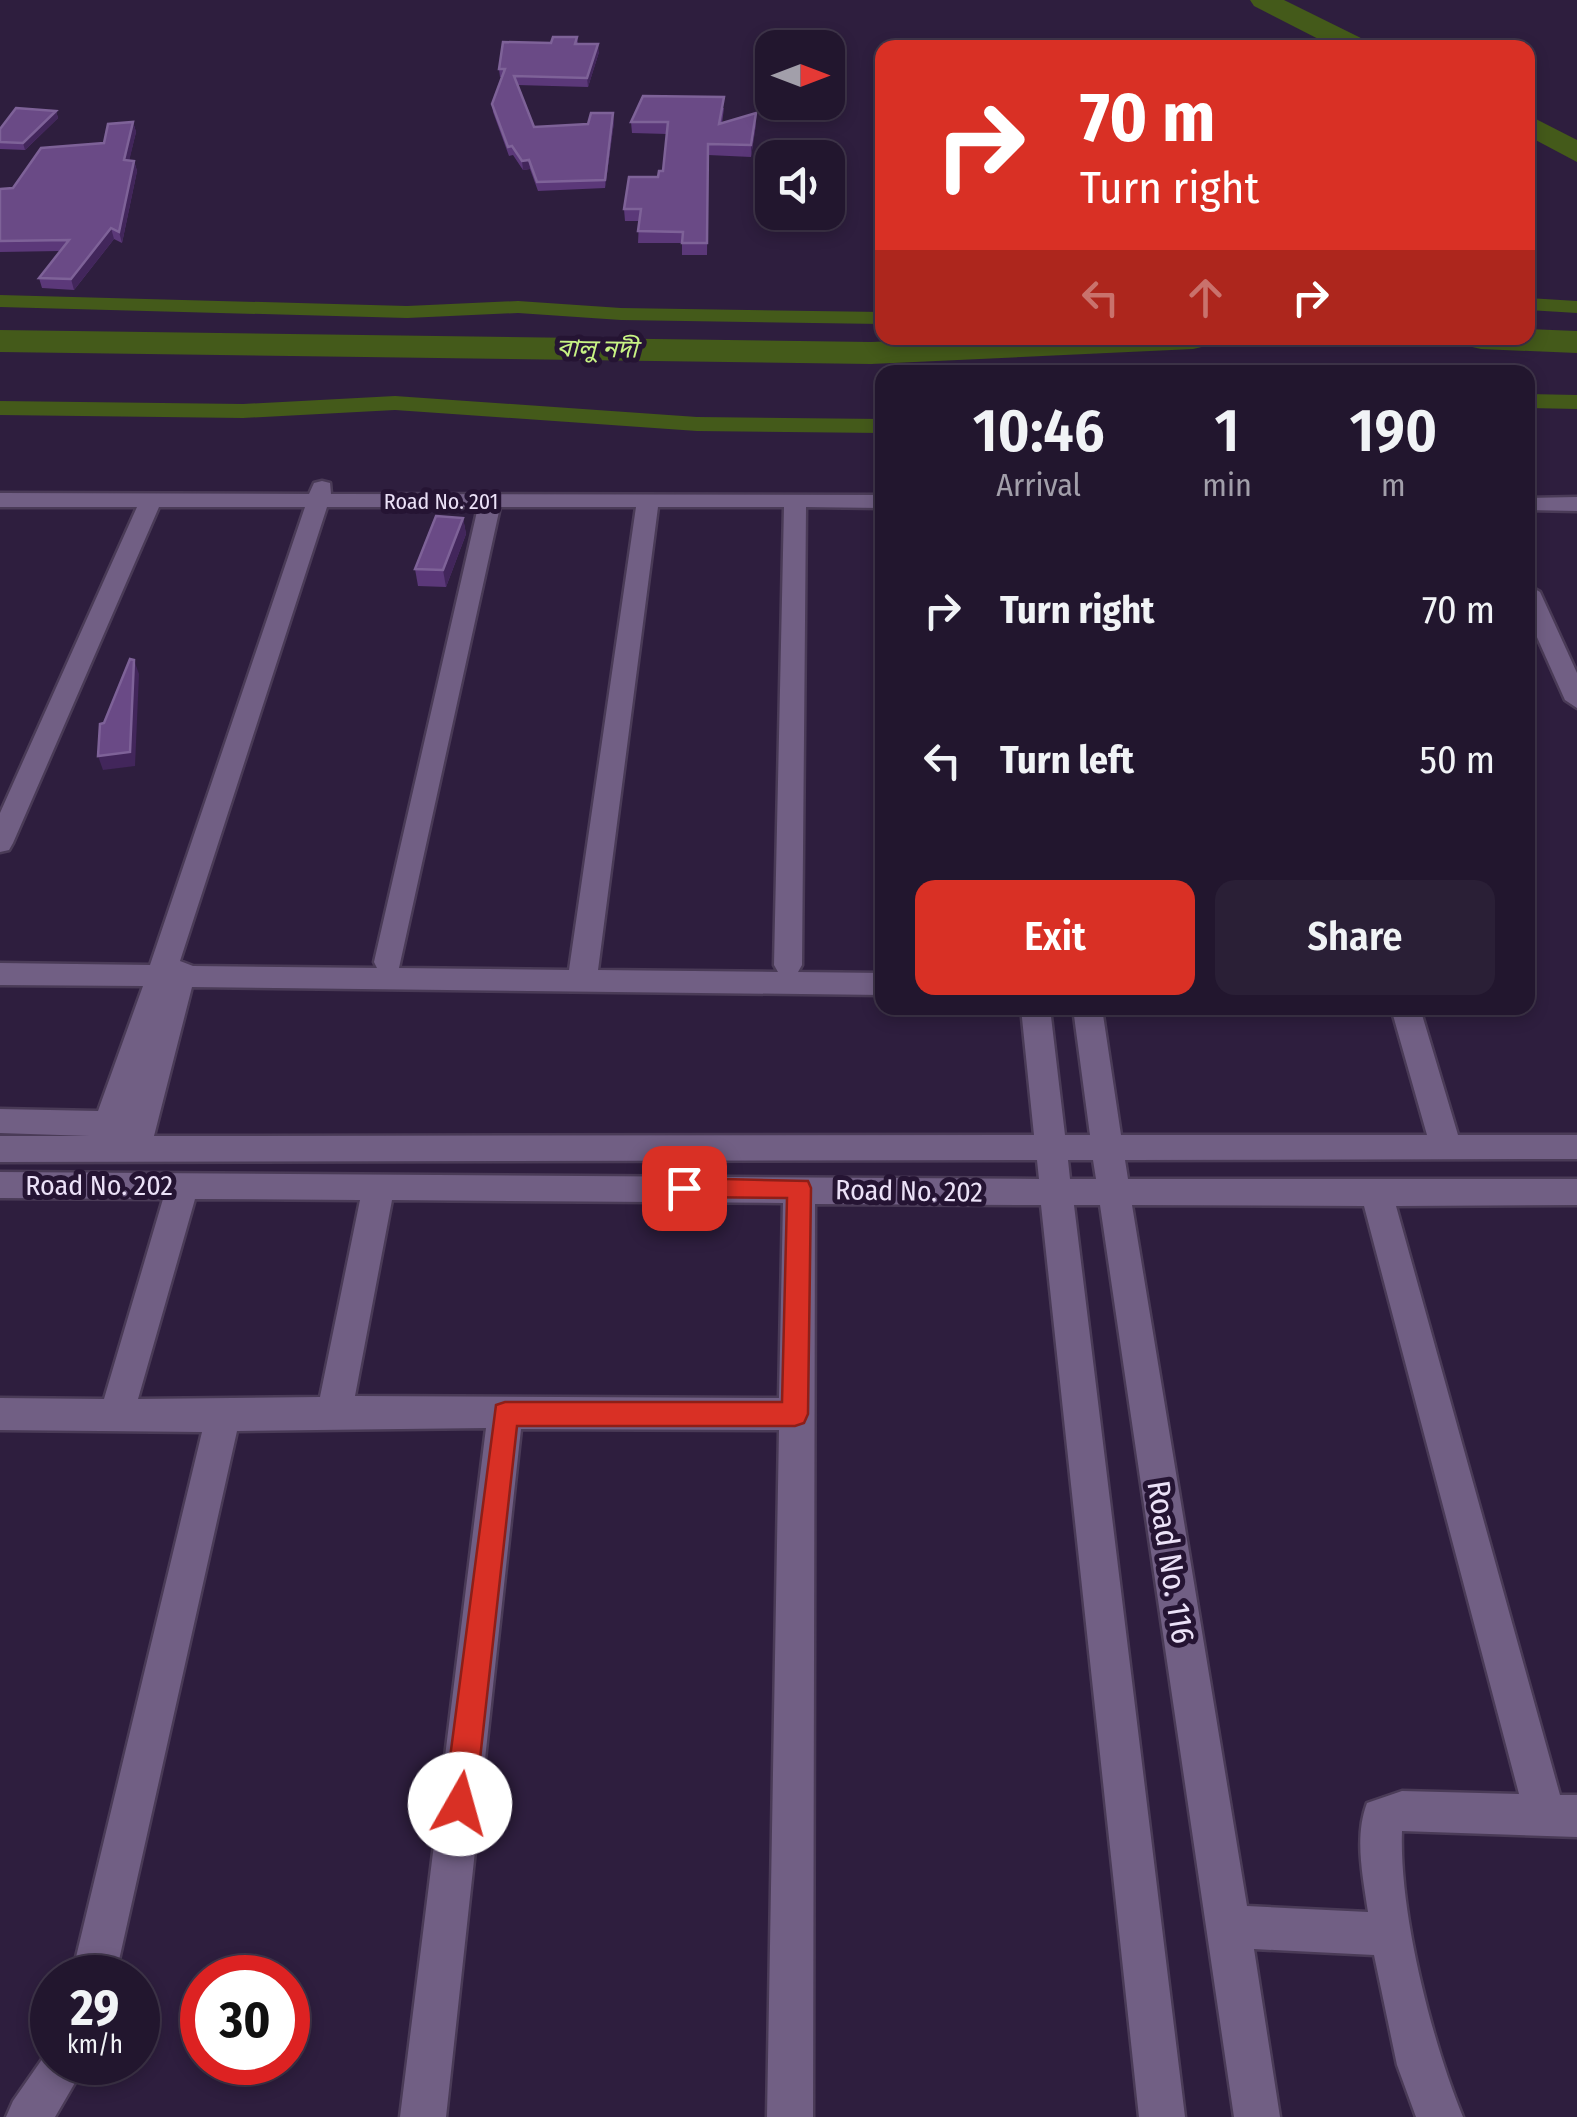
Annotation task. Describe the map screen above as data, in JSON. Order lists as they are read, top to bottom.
{
  "streets": {
    "street": ["Road No. 201", "Road No. 202", "Road No. 116"]
  },
  "crossings": [
    ["Road No. 202", "Road No. 116"]
  ],
  "water": ["বালু নদী"],
  "north": "right",
  "page": {
    "turn": ["70 m", "Turn right"],
    "eta": [
      "10:46",
      "Arrival",
      "1",
      "min",
      "190",
      "m"
    ],
    "list": [
      {
        "name": "Turn right",
        "value": "70 m"
      },
      {
        "name": "Turn left",
        "value": "50 m"
      }
    ],
    "buttons": ["Exit", "Share"],
    "speed": "29 km/h",
    "limit": "30"
  }
}
